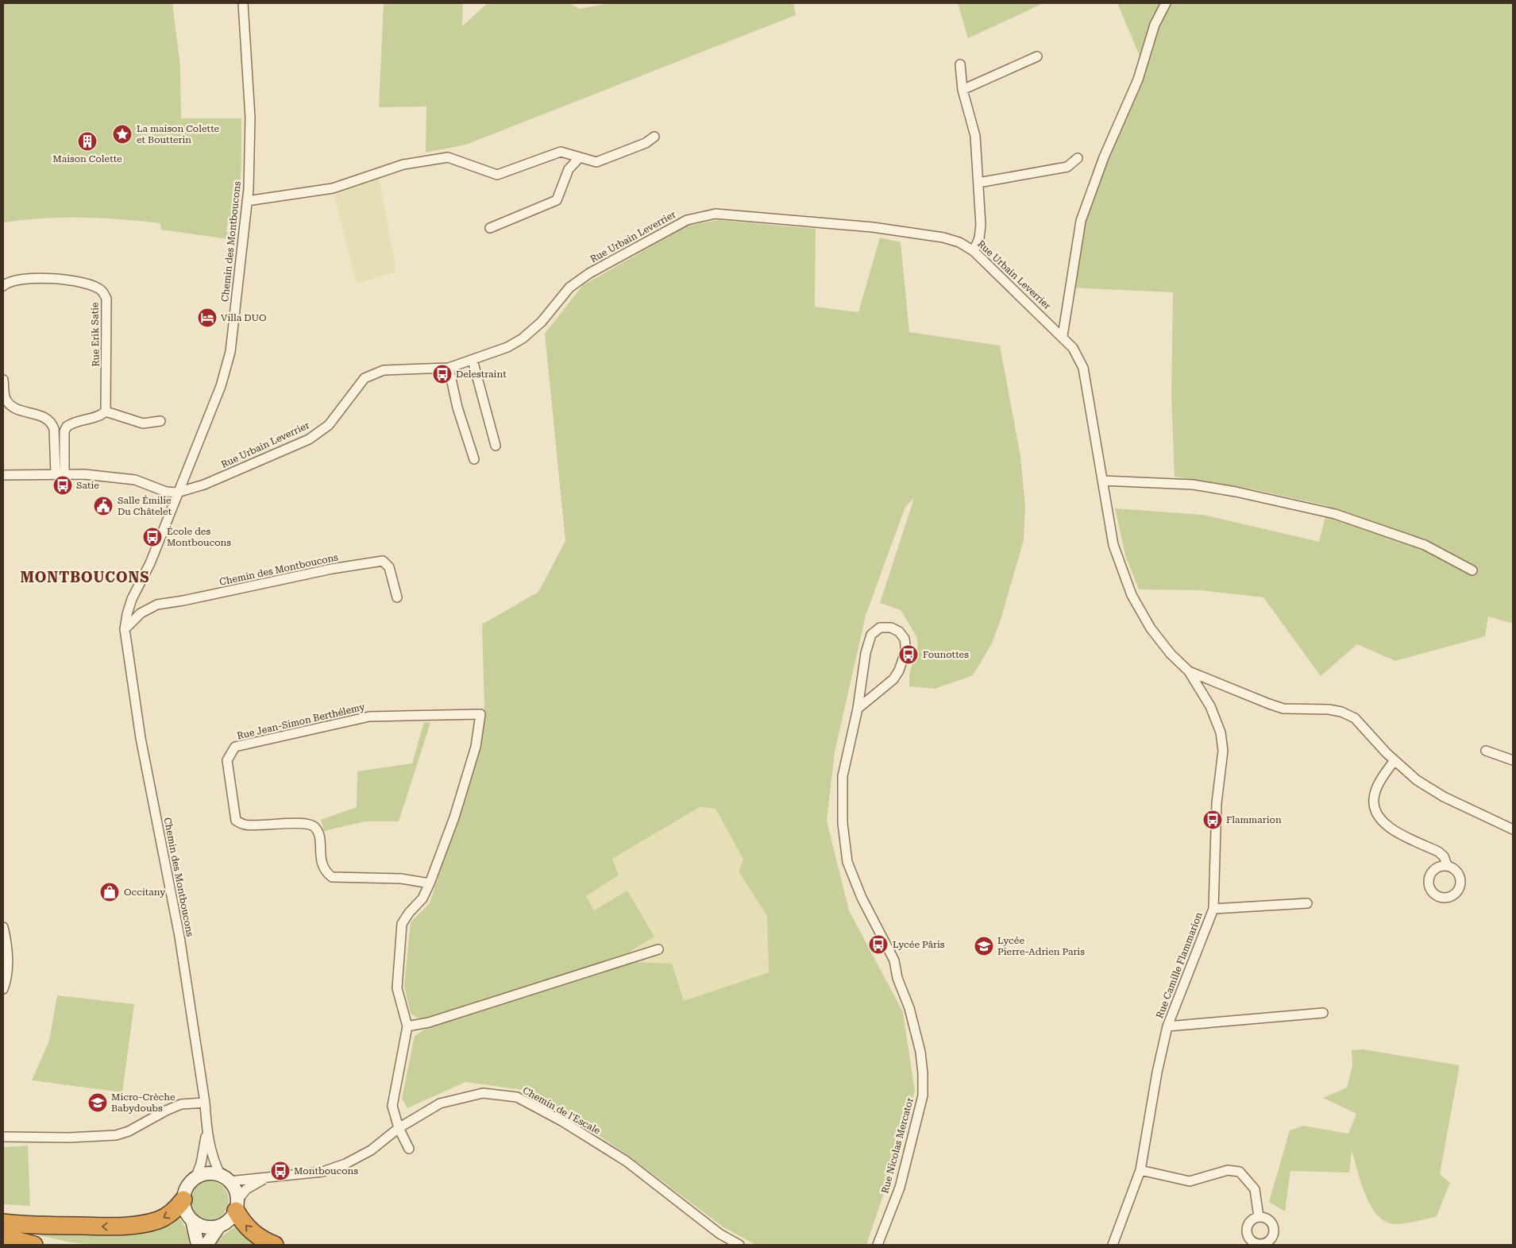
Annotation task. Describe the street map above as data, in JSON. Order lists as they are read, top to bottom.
{
  "streets": {
    "street": [
      "Rue Urbain Leverrier",
      "Chemin des Montboucons",
      "Rue Erik Satie",
      "Rue Jean-Simon Berthélemy",
      "Rue Camille Flammarion",
      "Chemin de l'Escale",
      "Rue Nicolas Mercator"
    ]
  },
  "crossings": [
    ["Rue Urbain Leverrier", "Chemin des Montboucons"],
    ["Rue Urbain Leverrier", "Rue Camille Flammarion"],
    ["Chemin des Montboucons", "Chemin de l'Escale"],
    ["Rue Jean-Simon Berthélemy", "Chemin de l'Escale"]
  ],
  "districts": ["MONTBOUCONS"],
  "places": {
    "place": ["La maison Colette et Boutterin"],
    "building": ["Maison Colette"],
    "hotel": ["Villa DUO"],
    "bus stop": [
      "Delestraint",
      "Satie",
      "École des Montboucons",
      "Founottes",
      "Flammarion",
      "Lycée Pâris",
      "Montboucons"
    ],
    "public building": ["Salle Émilie Du Châtelet"],
    "shop": ["Occitany"],
    "school or university": ["Lycée Pierre-Adrien Paris", "Micro-Crèche Babydoubs"]
  }
}
